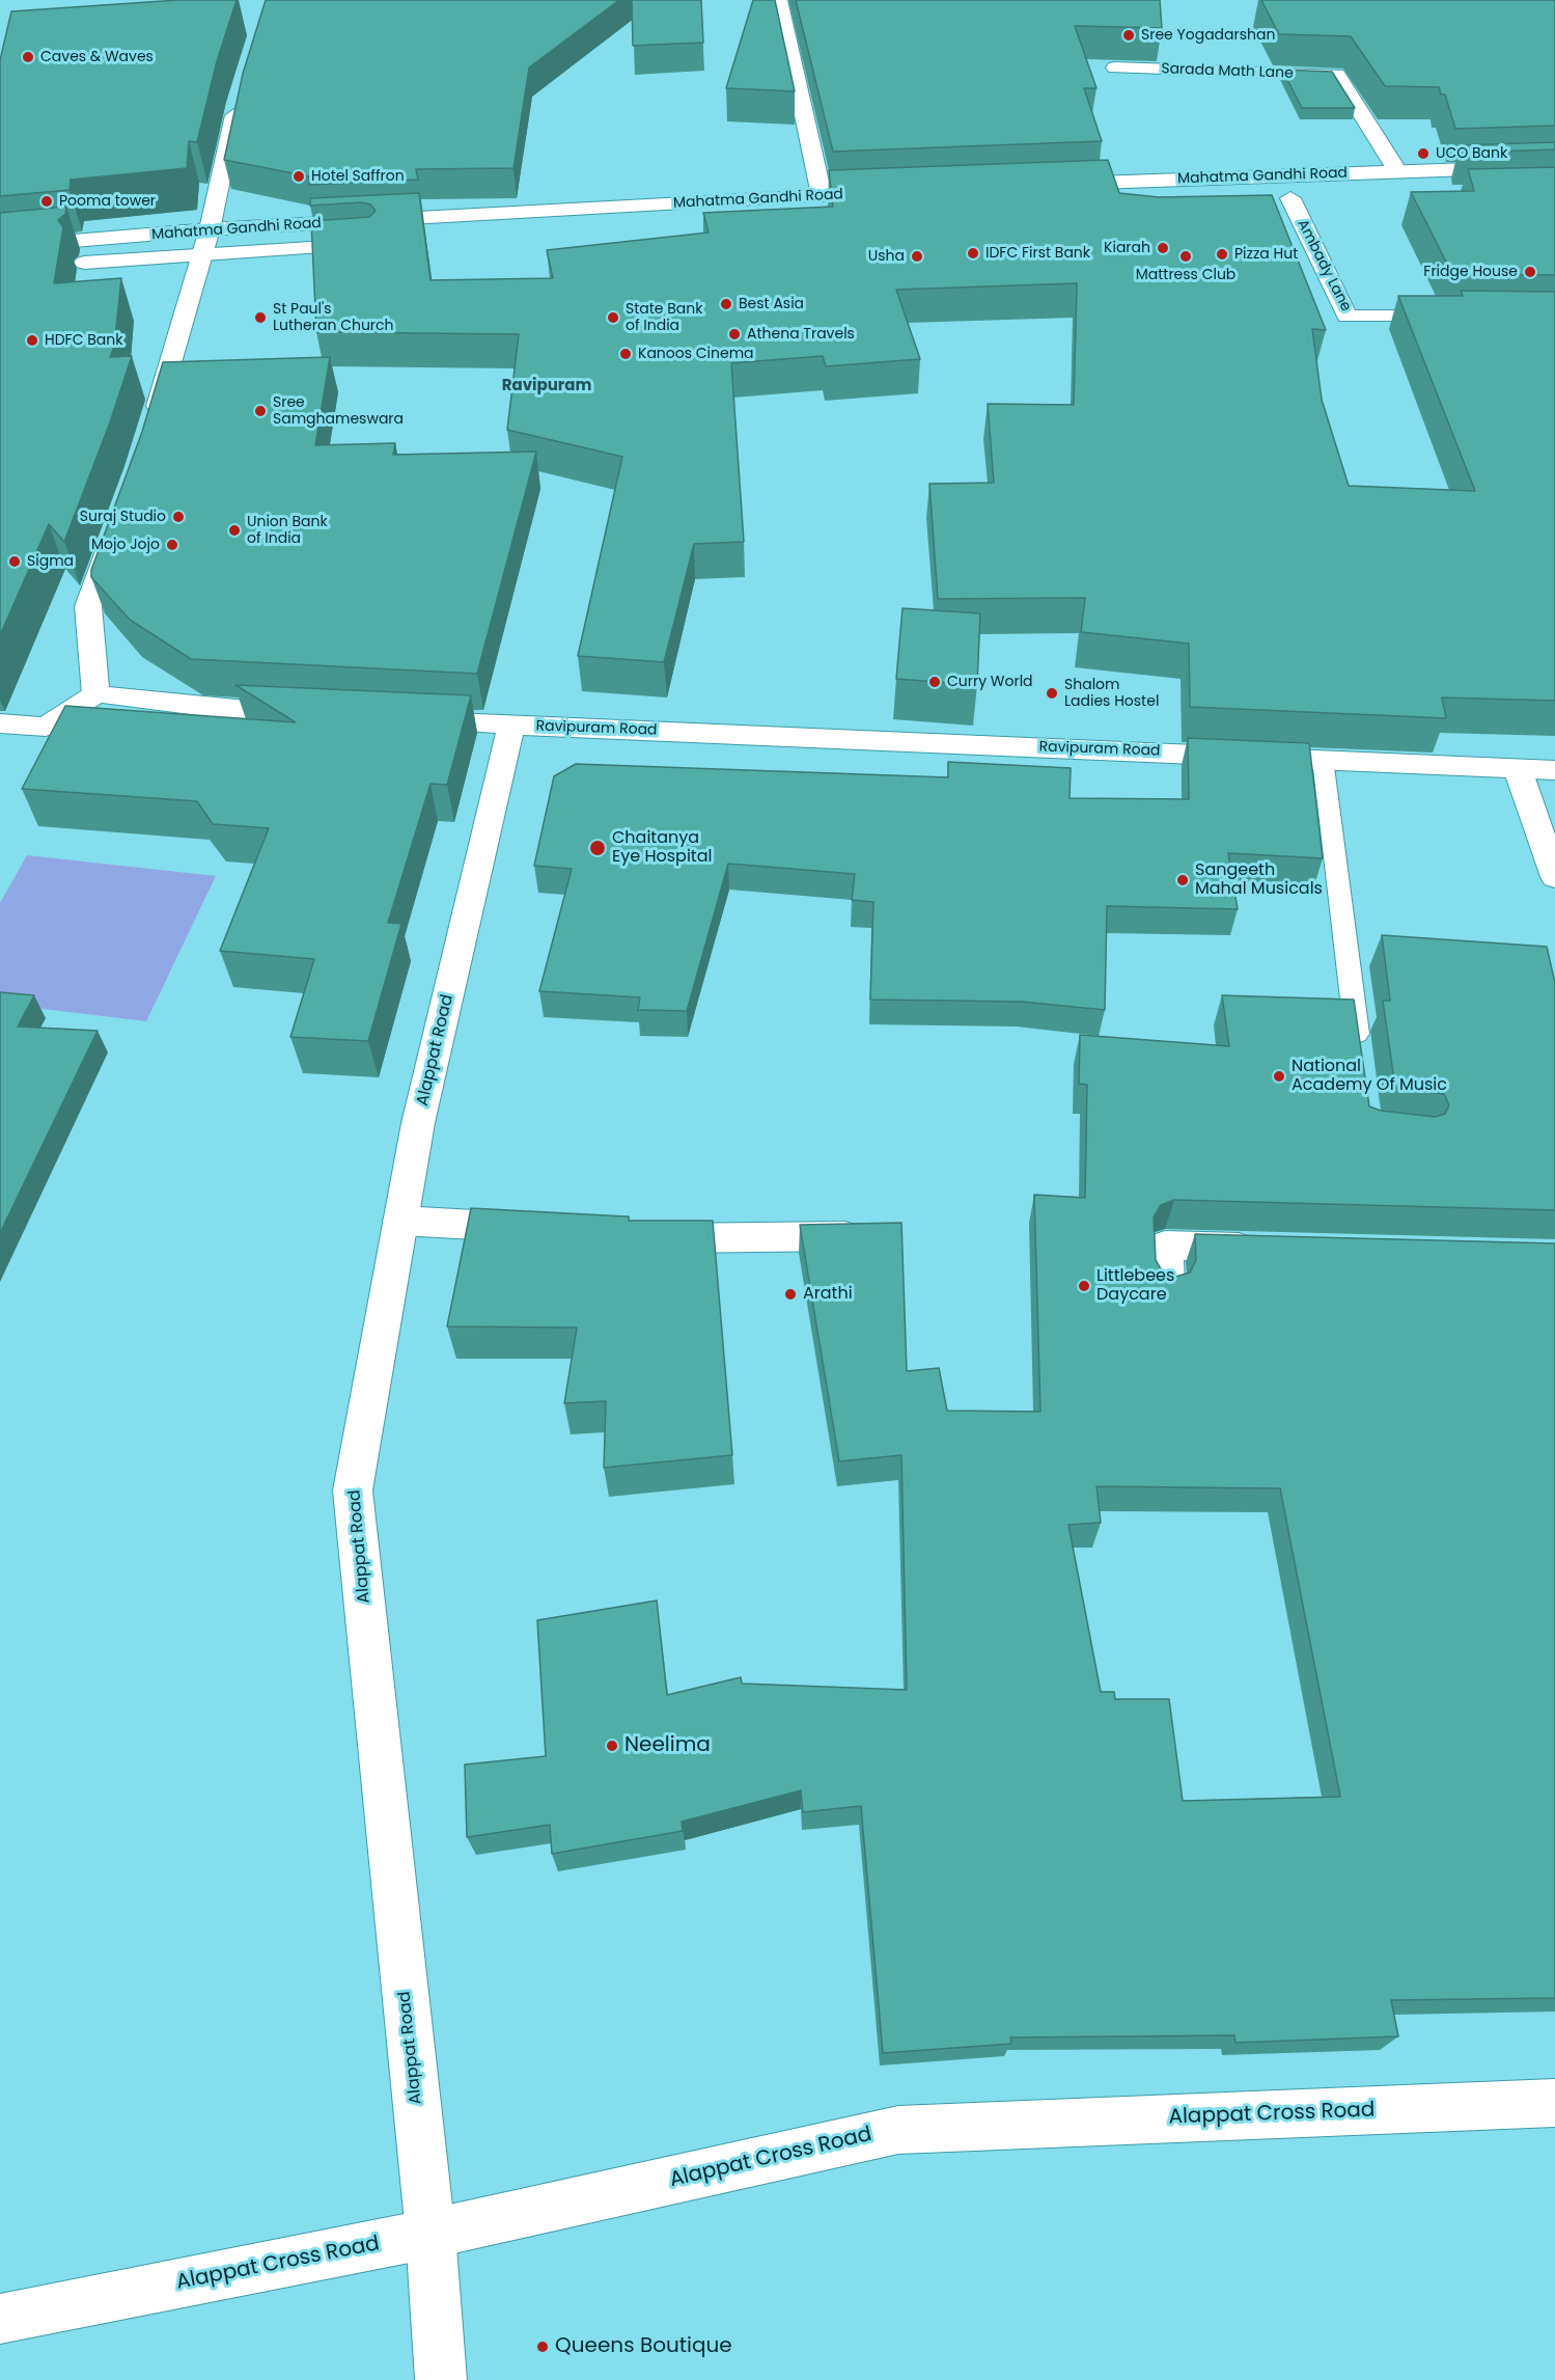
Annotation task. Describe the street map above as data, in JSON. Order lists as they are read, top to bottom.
{
  "streets": {
    "street": [
      "Sarada Math Lane",
      "Mahatma Gandhi Road",
      "Ambady Lane",
      "Ravipuram Road",
      "Alappat Road",
      "Alappat Cross Road"
    ]
  },
  "crossings": [
    ["Sarada Math Lane", "Mahatma Gandhi Road"],
    ["Mahatma Gandhi Road", "Ambady Lane"],
    ["Ravipuram Road", "Alappat Road"],
    ["Alappat Road", "Alappat Cross Road"]
  ],
  "districts": ["Ravipuram"],
  "places": [
    "Sree Yogadarshan",
    "Caves & Waves",
    "UCO Bank",
    "Hotel Saffron",
    "Pooma tower",
    "Kiarah",
    "IDFC First Bank",
    "Pizza Hut",
    "Usha",
    "Mattress Club",
    "Fridge House",
    "Best Asia",
    "St Paul's Lutheran Church",
    "State Bank of India",
    "Athena Travels",
    "HDFC Bank",
    "Kanoos Cinema",
    "Sree Samghameswara",
    "Suraj Studio",
    "Union Bank of India",
    "Mojo Jojo",
    "Sigma",
    "Curry World",
    "Shalom Ladies Hostel",
    "Chaitanya Eye Hospital",
    "Sangeeth Mahal Musicals",
    "National Academy Of Music",
    "Littlebees Daycare",
    "Arathi",
    "Neelima",
    "Queens Boutique"
  ]
}
